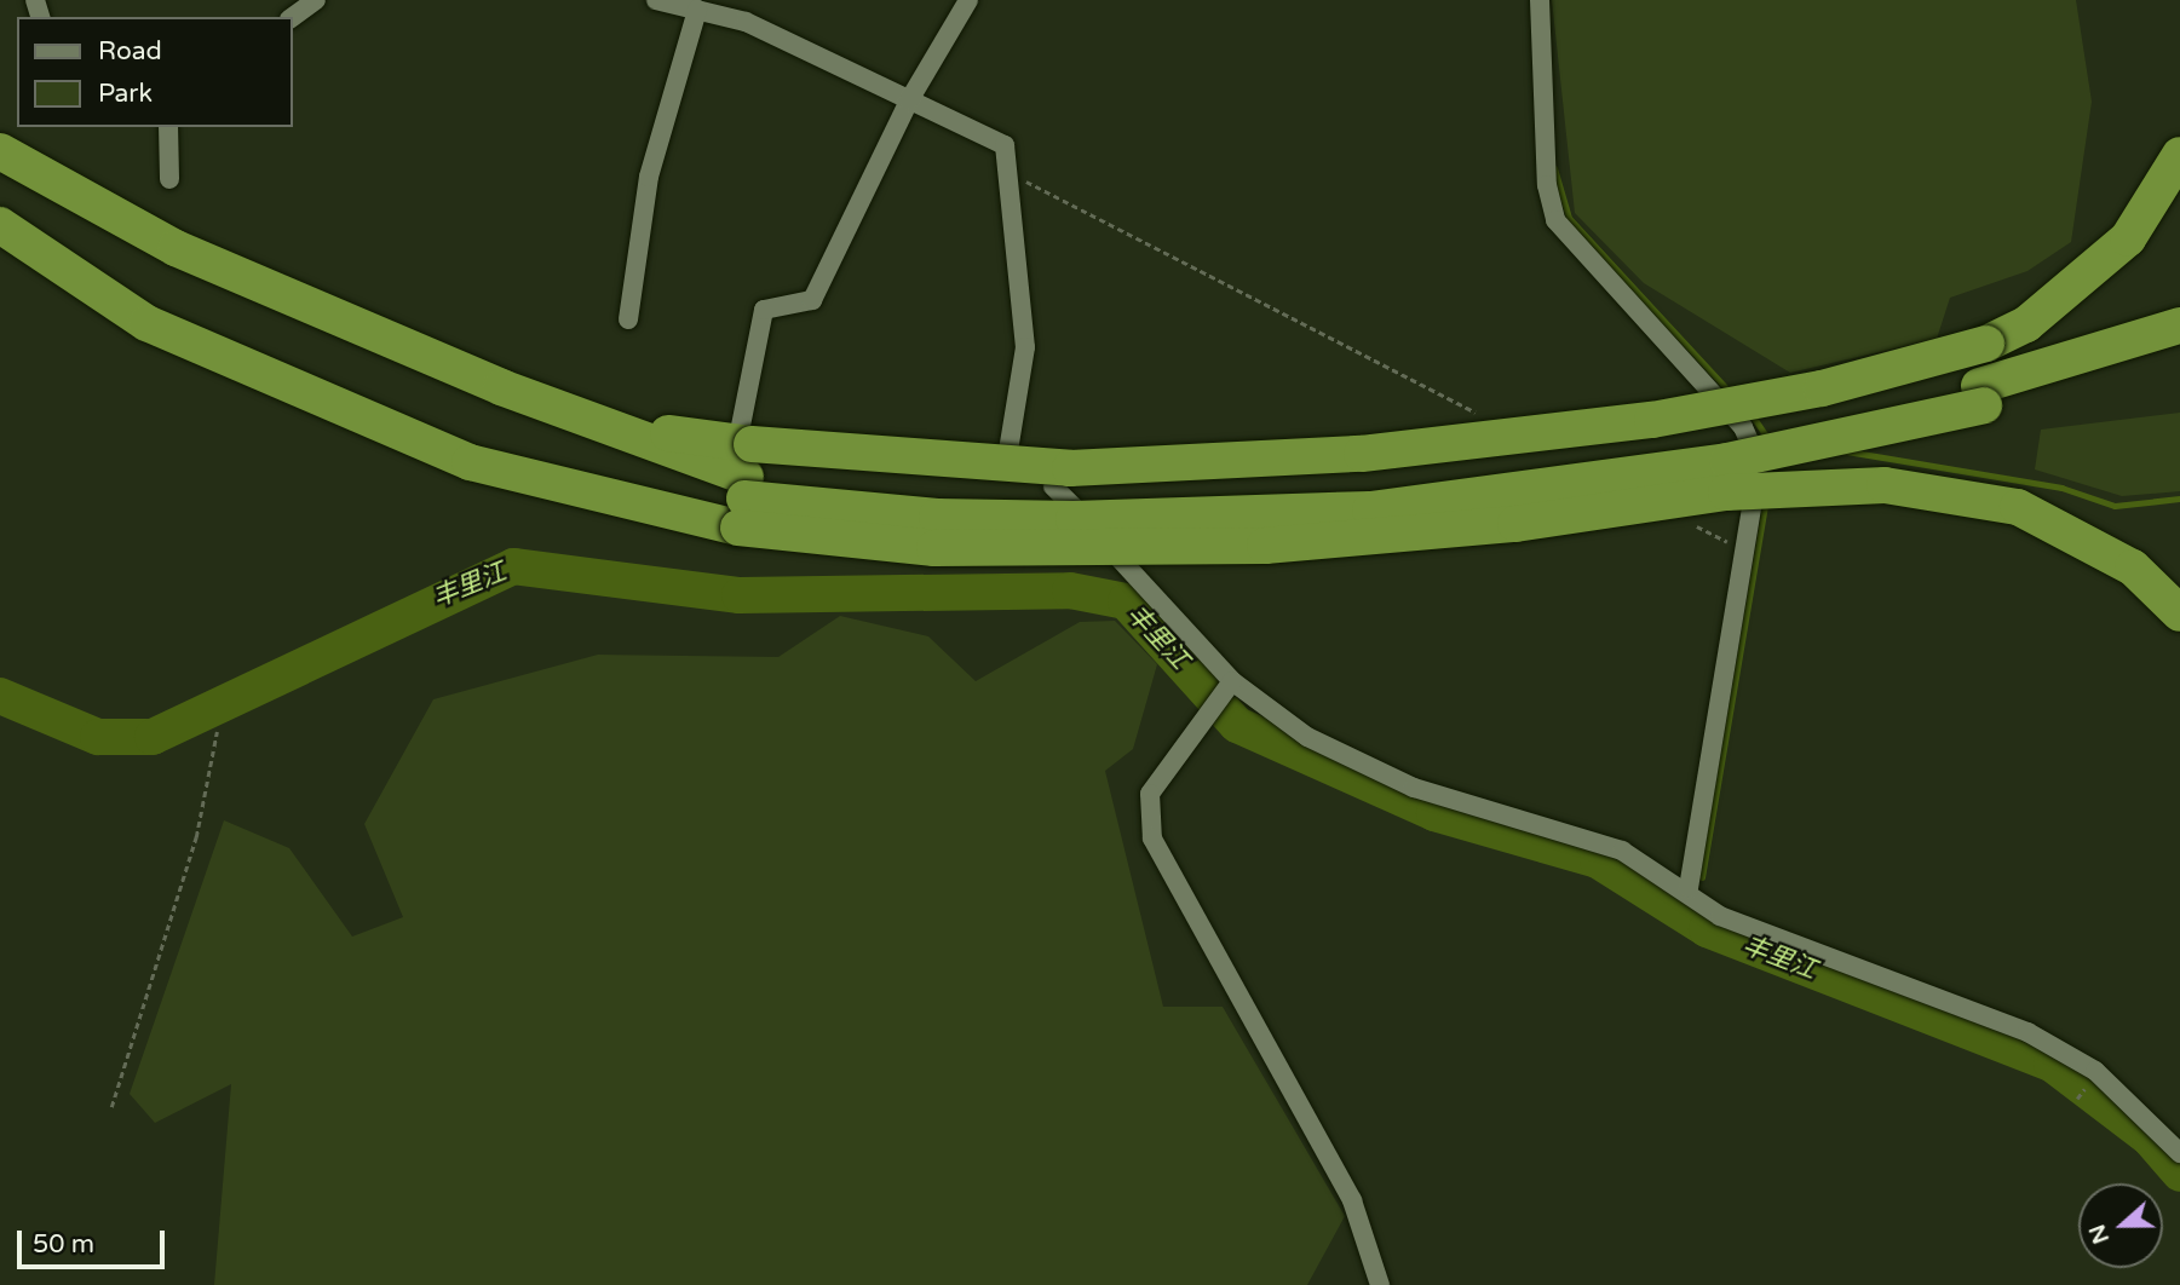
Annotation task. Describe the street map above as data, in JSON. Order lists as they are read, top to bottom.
{
  "water": ["丰里江"],
  "legend": ["Road", "Park"],
  "scale_bar": "50 m",
  "north": "left"
}
